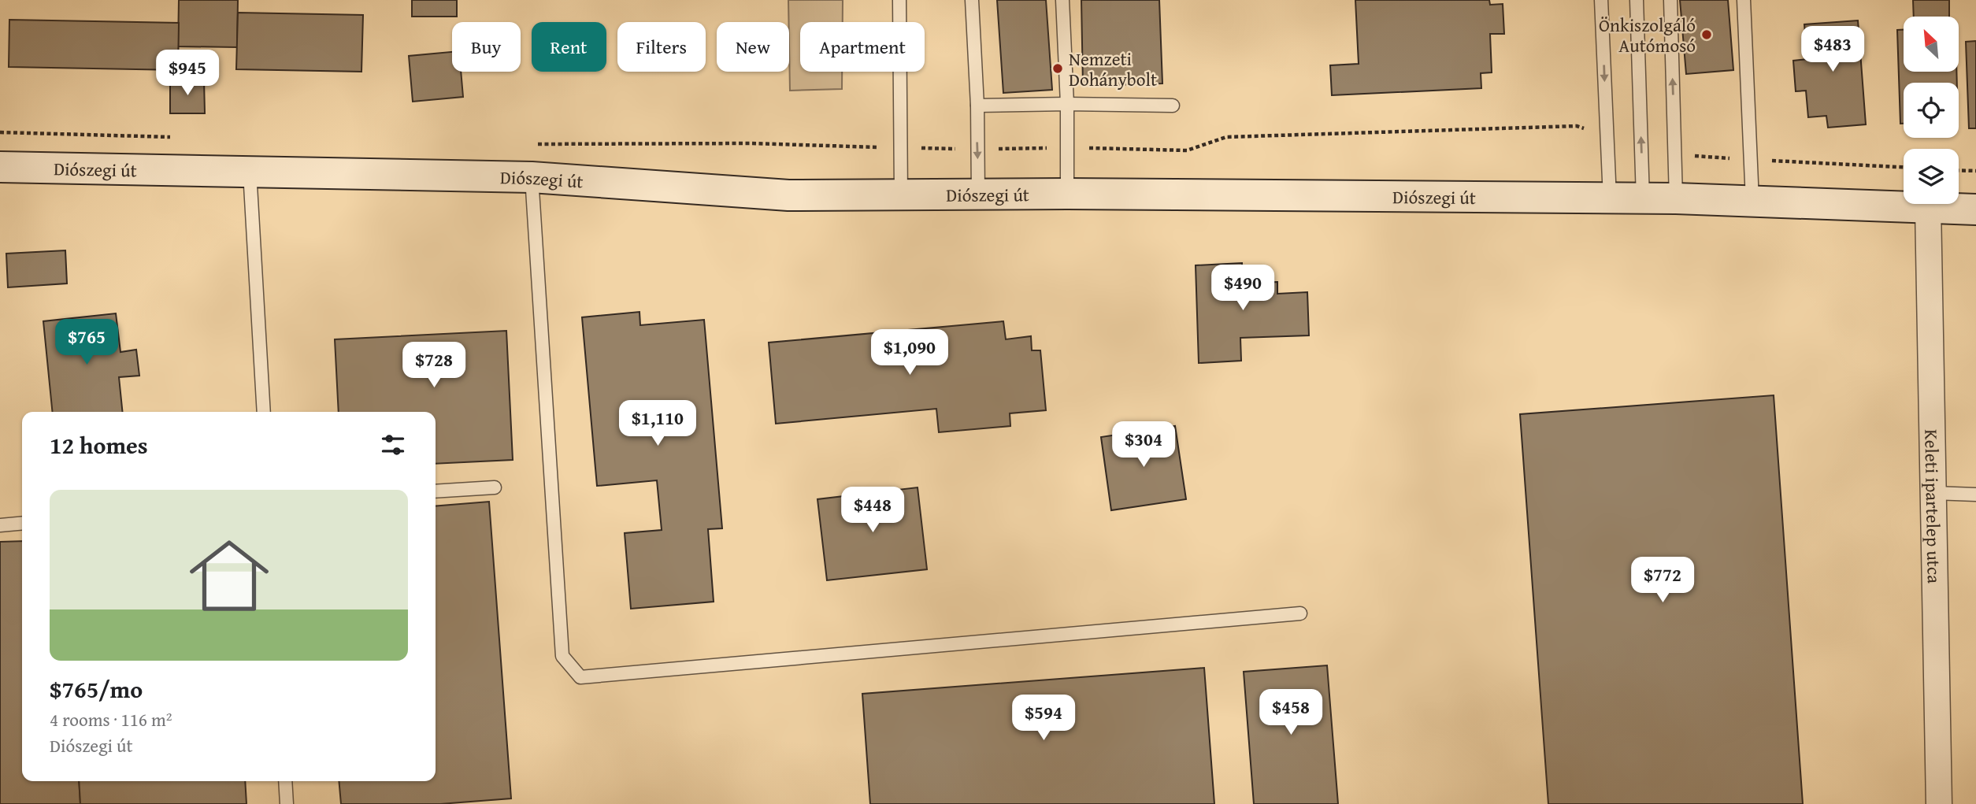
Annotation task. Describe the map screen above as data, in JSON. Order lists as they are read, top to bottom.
{
  "streets": {
    "main road": ["Diószegi út"],
    "street": ["Keleti ipartelep utca"]
  },
  "crossings": [
    ["Diószegi út", "Keleti ipartelep utca"]
  ],
  "places": ["Önkiszolgáló Autómosó", "Nemzeti Dohánybolt"],
  "north": "top left",
  "page": {
    "chip": [
      "Buy",
      "Rent",
      "Filters",
      "New",
      "Apartment"
    ],
    "price": [
      "$483",
      "$945",
      "$490",
      "$765",
      "$1,090",
      "$728",
      "$1,110",
      "$304",
      "$448",
      "$772",
      "$458",
      "$594"
    ],
    "heading": "12 homes",
    "list": [
      {
        "name": "$765/mo",
        "note": "4 rooms · 116 m² · Diószegi út"
      }
    ]
  }
}
